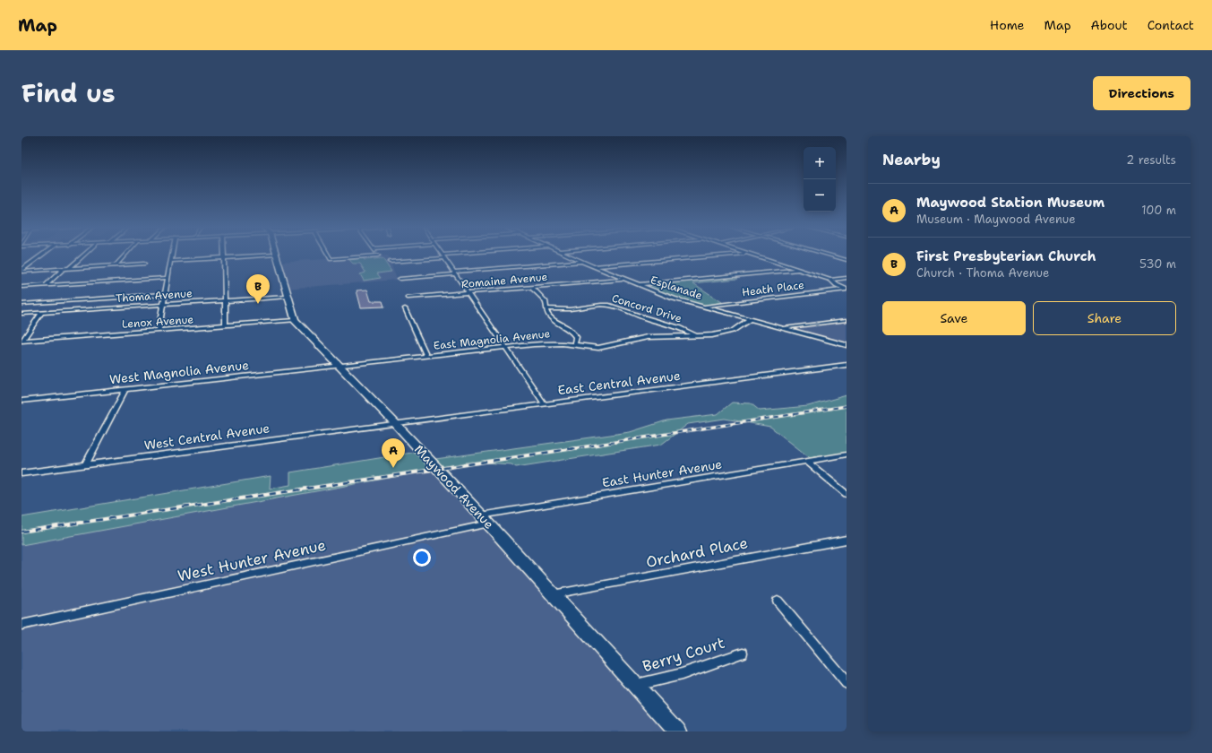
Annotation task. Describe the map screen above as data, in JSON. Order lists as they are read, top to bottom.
{
  "streets": {
    "main road": ["Maywood Avenue"],
    "street": [
      "Romaine Avenue",
      "Esplanade",
      "Heath Place",
      "Thoma Avenue",
      "Concord Drive",
      "Lenox Avenue",
      "East Magnolia Avenue",
      "West Magnolia Avenue",
      "East Central Avenue",
      "West Central Avenue",
      "East Hunter Avenue",
      "Orchard Place",
      "West Hunter Avenue",
      "Berry Court"
    ]
  },
  "crossings": [
    ["Romaine Avenue", "Esplanade"],
    ["Esplanade", "Heath Place"],
    ["Esplanade", "East Magnolia Avenue"],
    ["Thoma Avenue", "Maywood Avenue"],
    ["Concord Drive", "East Magnolia Avenue"],
    ["Lenox Avenue", "Maywood Avenue"],
    ["East Magnolia Avenue", "West Magnolia Avenue"],
    ["East Magnolia Avenue", "Maywood Avenue"],
    ["West Magnolia Avenue", "Maywood Avenue"],
    ["East Central Avenue", "West Central Avenue"],
    ["East Central Avenue", "Maywood Avenue"],
    ["West Central Avenue", "Maywood Avenue"],
    ["East Hunter Avenue", "Maywood Avenue"],
    ["East Hunter Avenue", "West Hunter Avenue"],
    ["Maywood Avenue", "Orchard Place"],
    ["Maywood Avenue", "West Hunter Avenue"],
    ["Maywood Avenue", "Berry Court"]
  ],
  "page": {
    "header": "Map",
    "nav": [
      "Home",
      "Map",
      "About",
      "Contact"
    ],
    "title": "Find us",
    "buttons": [
      "Directions",
      ["Save", "Share"]
    ],
    "heading": ["Nearby", "2 results"],
    "map_buttons": ["+", "−"],
    "list": [
      {
        "mark": "A",
        "name": "Maywood Station Museum",
        "note": "Museum · Maywood Avenue",
        "value": "100 m"
      },
      {
        "mark": "B",
        "name": "First Presbyterian Church",
        "note": "Church · Thoma Avenue",
        "value": "530 m"
      }
    ],
    "pins": ["B", "A"]
  }
}
